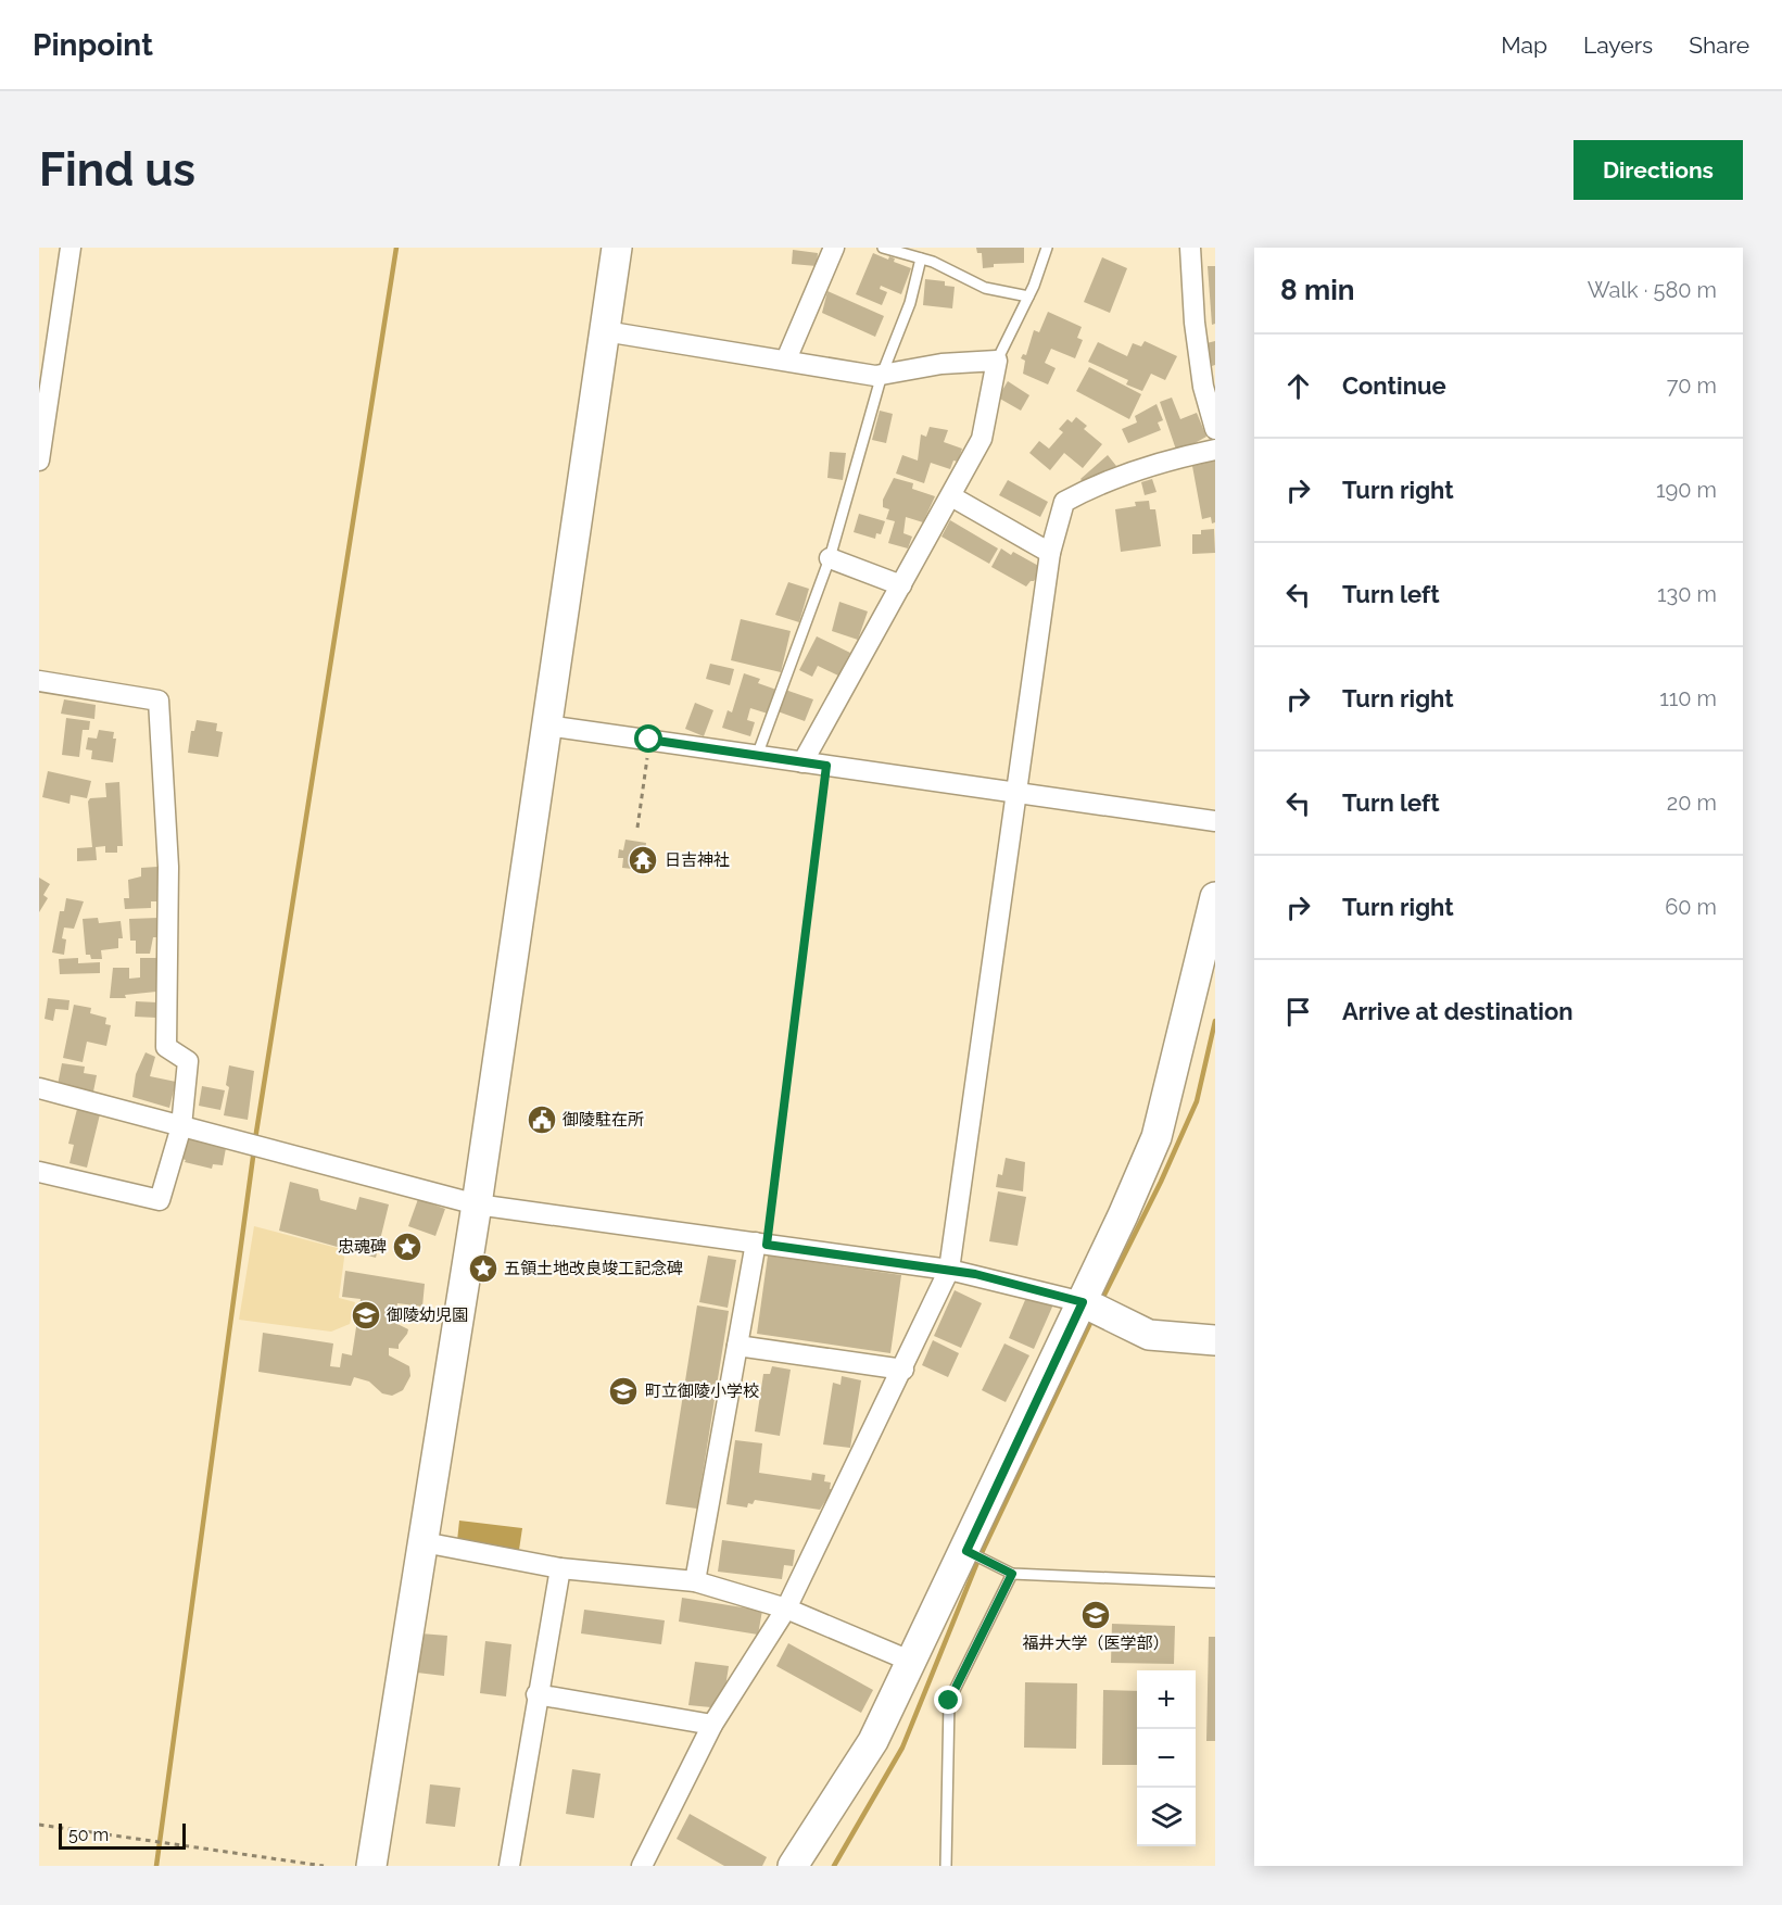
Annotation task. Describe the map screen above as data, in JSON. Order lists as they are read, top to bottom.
{
  "places": {
    "temple": ["日吉神社"],
    "public building": ["御陵駐在所"],
    "place": ["忠魂碑", "五領土地改良竣工記念碑"],
    "school or university": ["御陵幼児園", "町立御陵小学校", "福井大学（医学部）"]
  },
  "scale_bar": "50 m",
  "page": {
    "header": "Pinpoint",
    "nav": ["Map", "Layers", "Share"],
    "buttons": "Directions",
    "title": "Find us",
    "heading": ["8 min", "Walk · 580 m"],
    "list": [
      ["Continue", "70 m"],
      ["Turn right", "190 m"],
      ["Turn left", "130 m"],
      ["Turn right", "110 m"],
      ["Turn left", "20 m"],
      ["Turn right", "60 m"],
      "Arrive at destination"
    ],
    "map_buttons": ["+", "−"],
    "scale": "50 m"
  }
}
